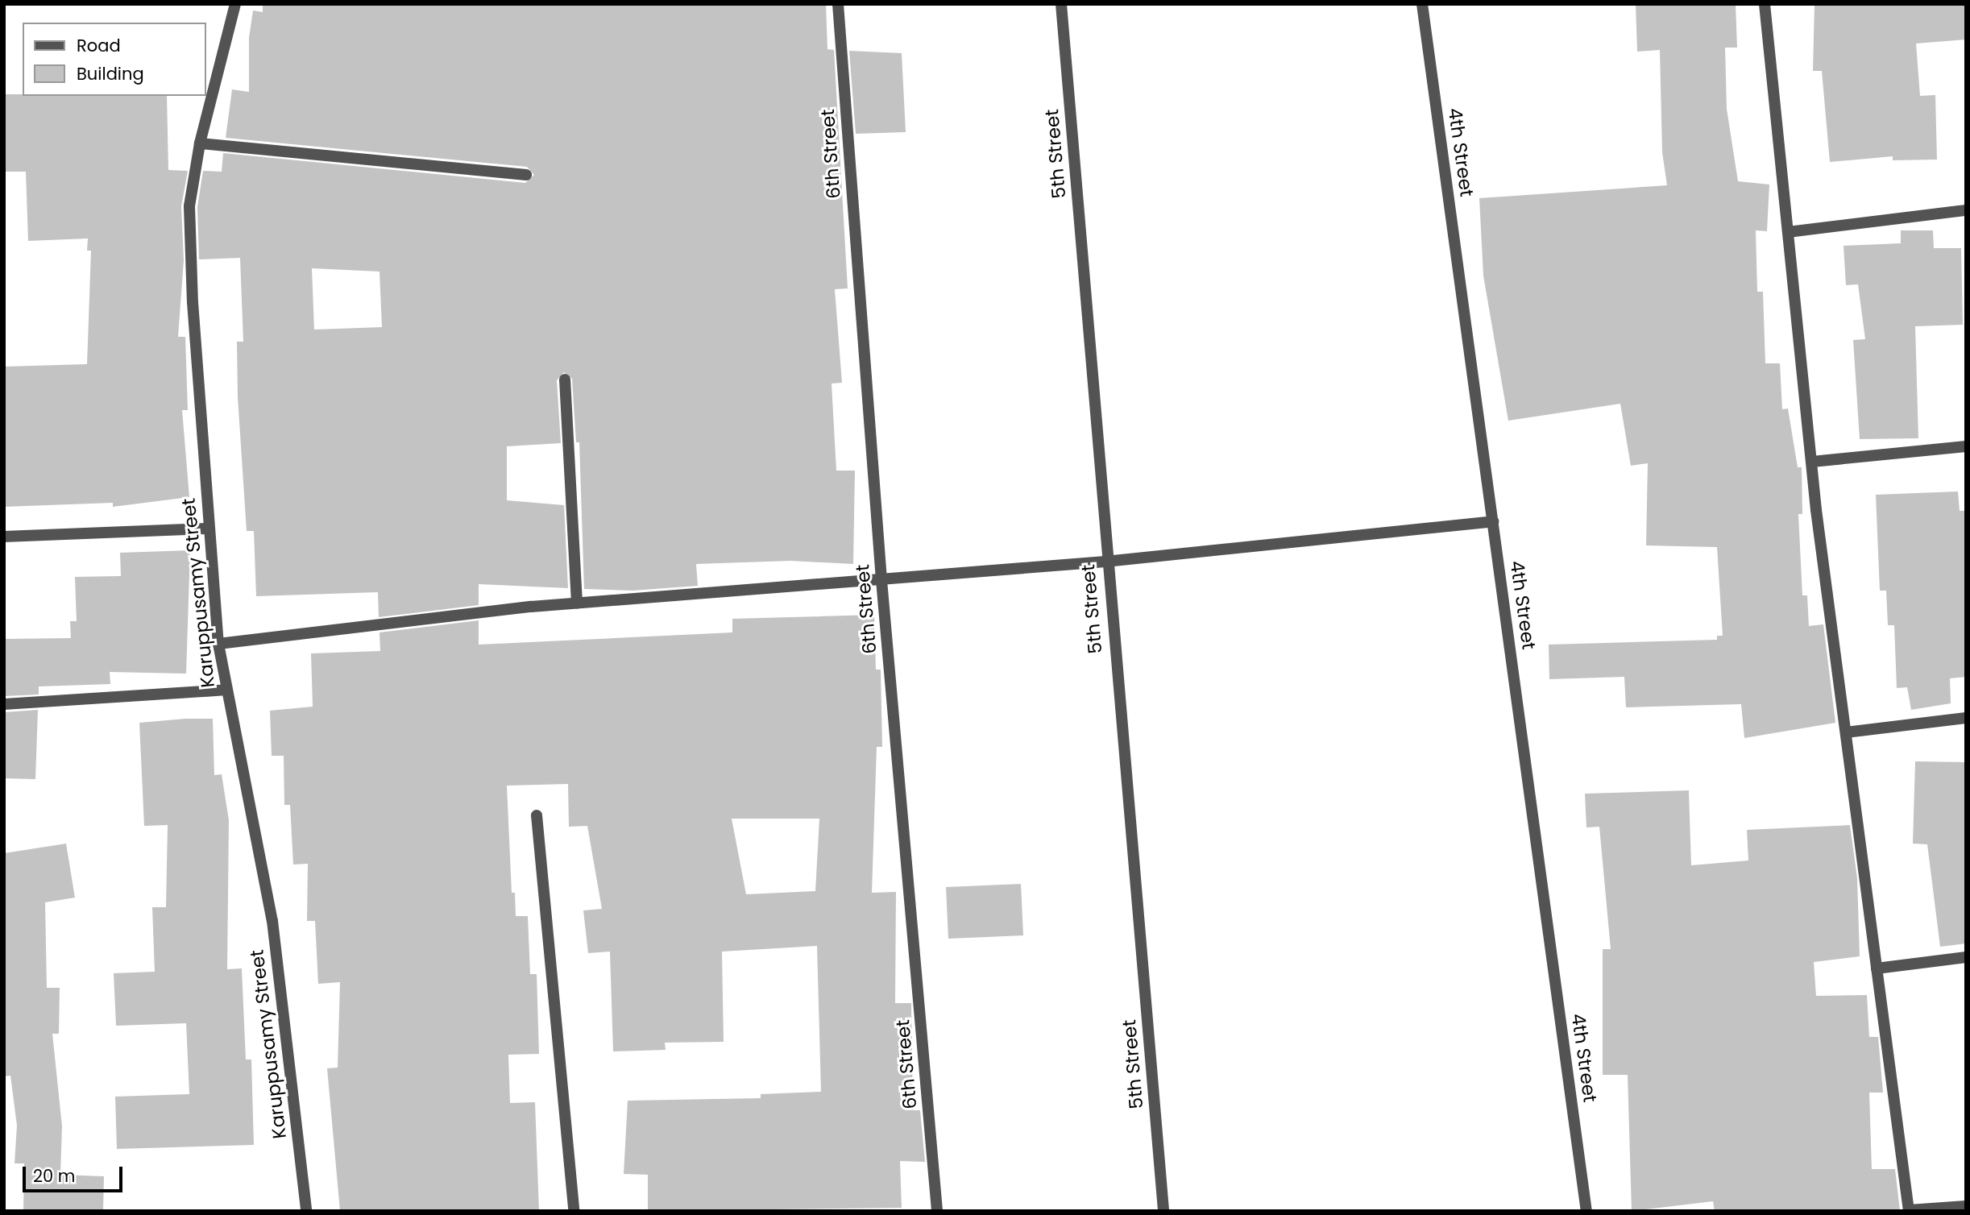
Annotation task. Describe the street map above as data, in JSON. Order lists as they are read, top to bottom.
{
  "streets": {
    "street": [
      "4th Street",
      "6th Street",
      "5th Street",
      "Karuppusamy Street"
    ]
  },
  "legend": ["Road", "Building"],
  "scale_bar": "20 m"
}
